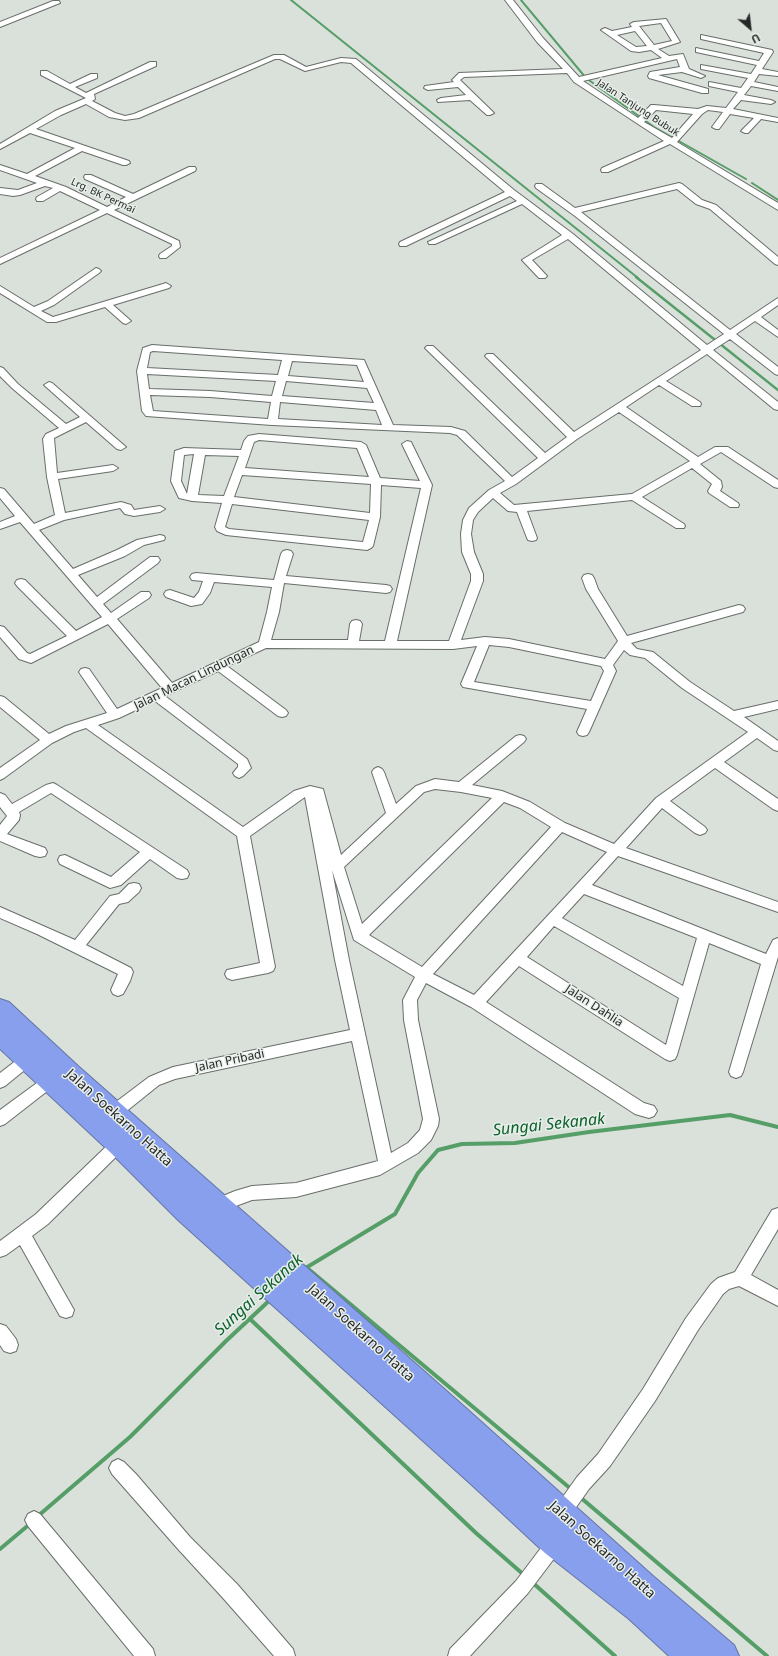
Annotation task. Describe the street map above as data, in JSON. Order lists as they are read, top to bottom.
{
  "streets": {
    "highway": ["Jalan Soekarno Hatta"],
    "street": [
      "Jalan Tanjung Bubuk",
      "Lrg. BK Permai",
      "Jalan Macan Lindungan",
      "Jalan Dahlia",
      "Jalan Pribadi"
    ]
  },
  "crossings": [
    ["Jalan Pribadi", "Jalan Soekarno Hatta"]
  ],
  "water": ["Sungai Sekanak"],
  "north": "bottom right"
}
